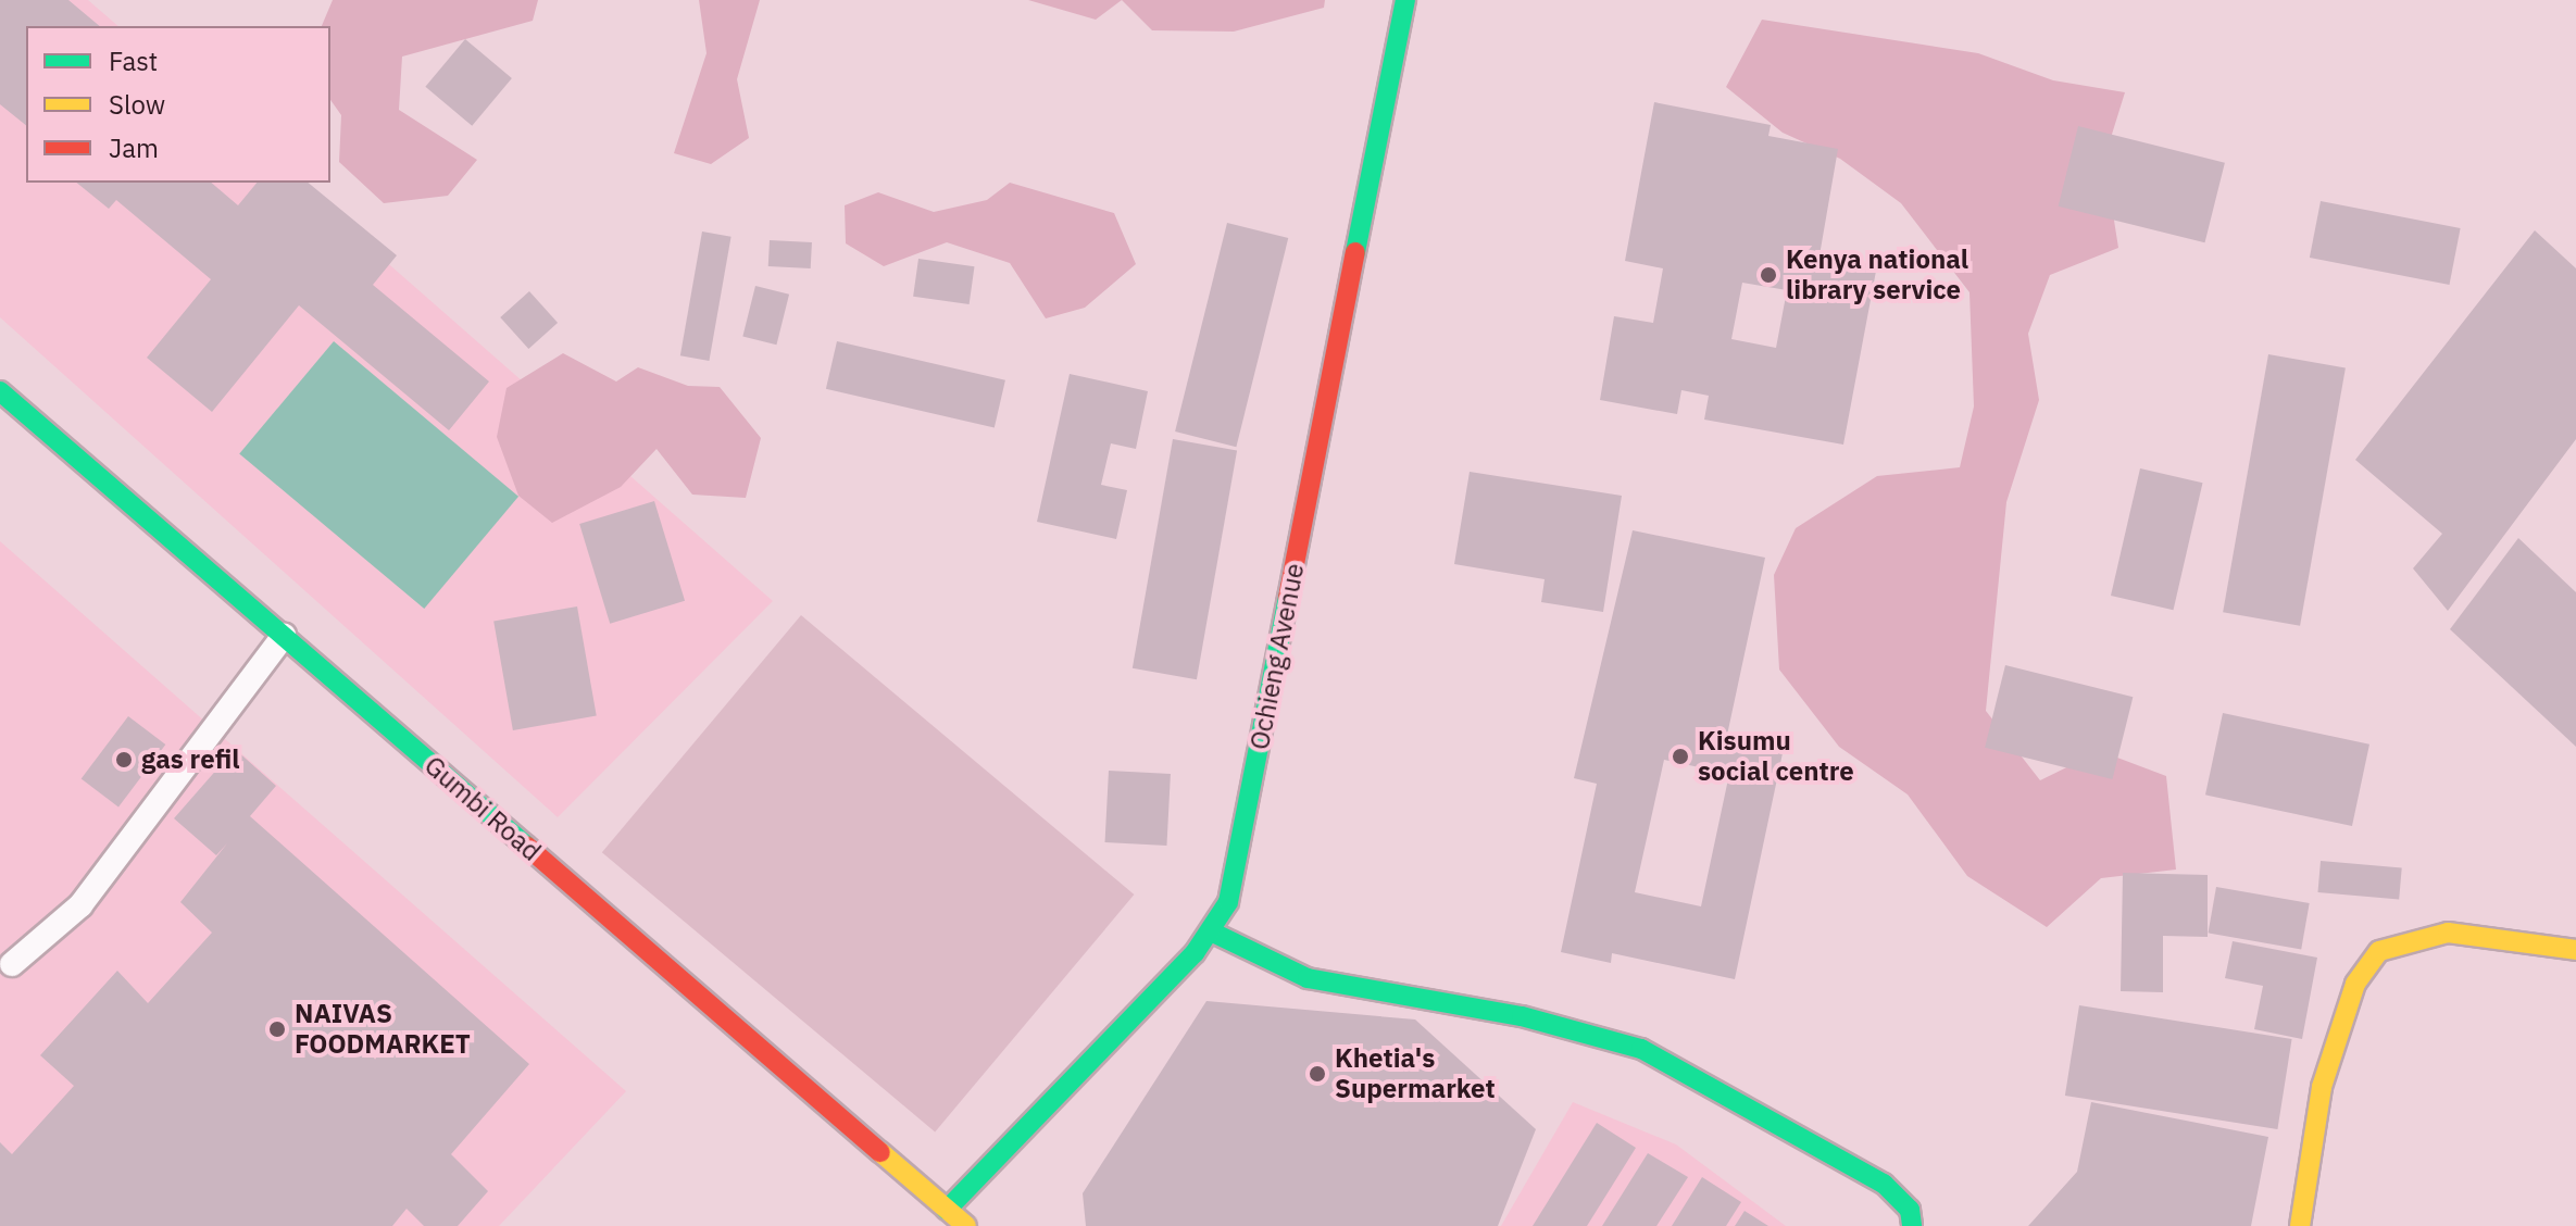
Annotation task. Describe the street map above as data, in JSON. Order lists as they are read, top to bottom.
{
  "streets": {
    "street": ["Ochieng Avenue", "Gumbi Road"]
  },
  "crossings": [
    ["Ochieng Avenue", "Gumbi Road"]
  ],
  "places": [
    "Kenya national library service",
    "Kisumu social centre",
    "gas refil",
    "NAIVAS FOODMARKET",
    "Khetia's Supermarket"
  ],
  "legend": ["Fast", "Slow", "Jam"]
}
